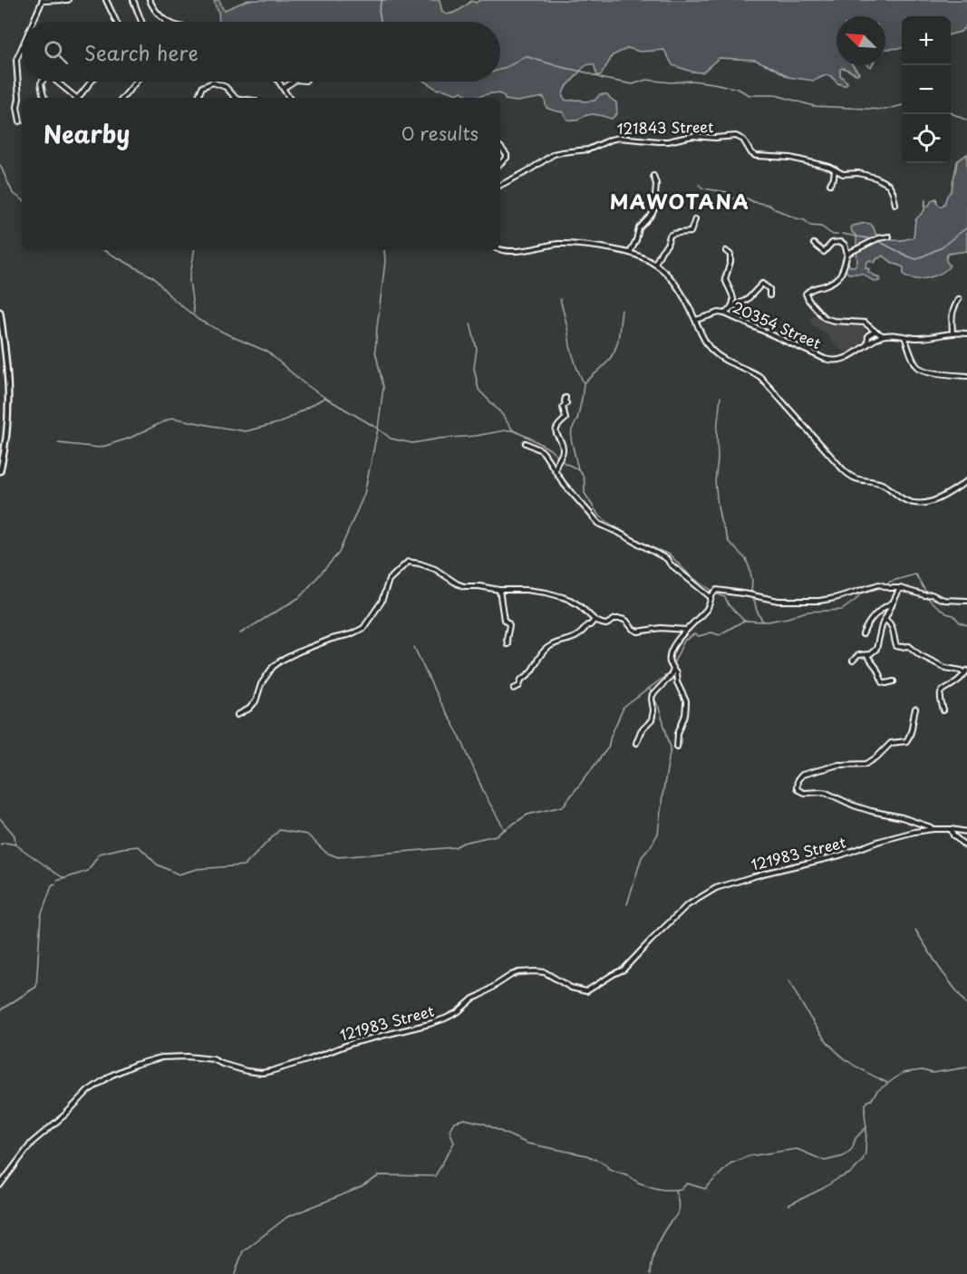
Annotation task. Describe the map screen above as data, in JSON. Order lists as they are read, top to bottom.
{
  "streets": {
    "street": ["121843 Street", "20354 Street", "121983 Street"]
  },
  "districts": ["MAWOTANA"],
  "north": "top left",
  "page": {
    "map_buttons": ["+", "−"],
    "search": "Search here",
    "heading": ["Nearby", "0 results"]
  }
}
